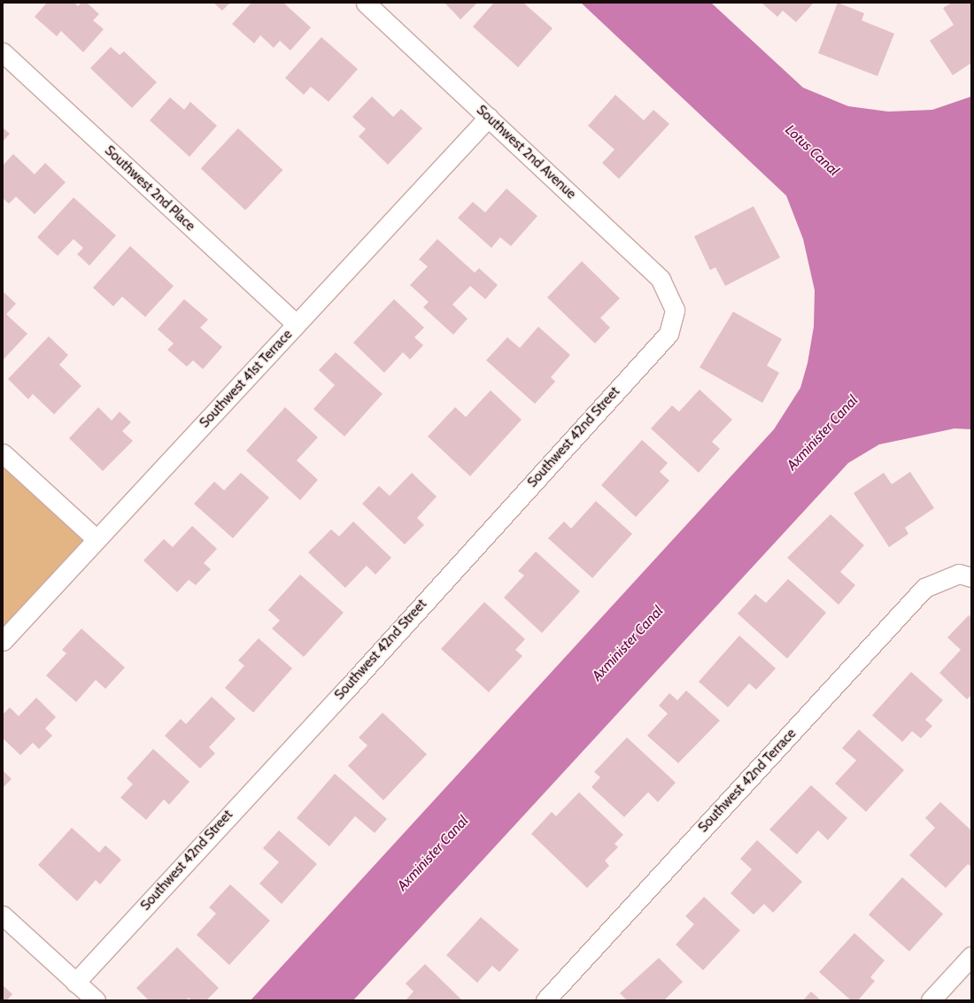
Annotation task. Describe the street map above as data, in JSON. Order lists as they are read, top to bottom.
{
  "streets": {
    "street": [
      "Southwest 2nd Avenue",
      "Southwest 2nd Place",
      "Southwest 41st Terrace",
      "Southwest 42nd Street",
      "Southwest 42nd Terrace"
    ]
  },
  "crossings": [
    ["Southwest 2nd Avenue", "Southwest 41st Terrace"],
    ["Southwest 2nd Avenue", "Southwest 42nd Street"],
    ["Southwest 2nd Place", "Southwest 41st Terrace"]
  ],
  "water": ["Lotus Canal", "Axminister Canal"]
}
